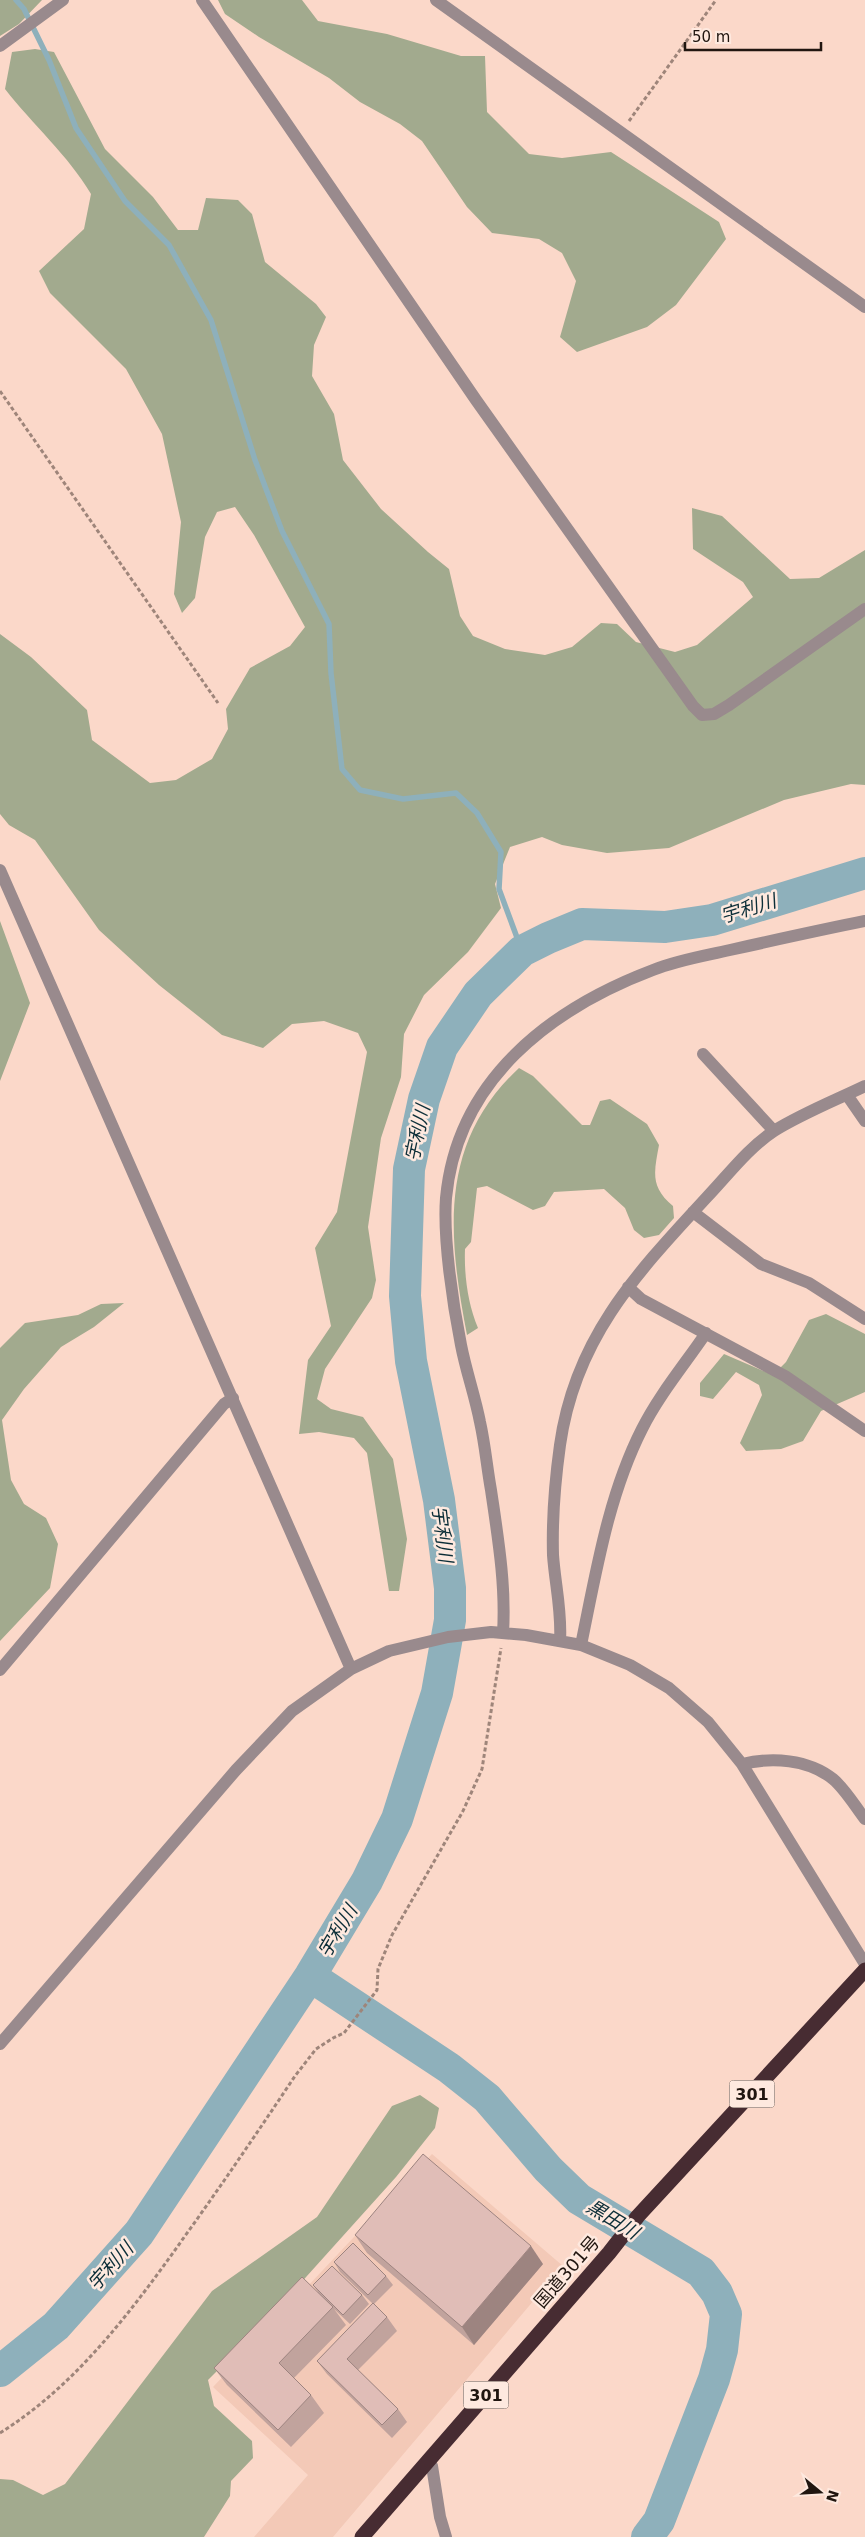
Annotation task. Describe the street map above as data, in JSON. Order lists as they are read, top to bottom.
{
  "streets": {
    "highway": ["301", "国道301号"]
  },
  "water": ["宇利川", "黒田川"],
  "scale_bar": "50 m",
  "north": "right"
}
